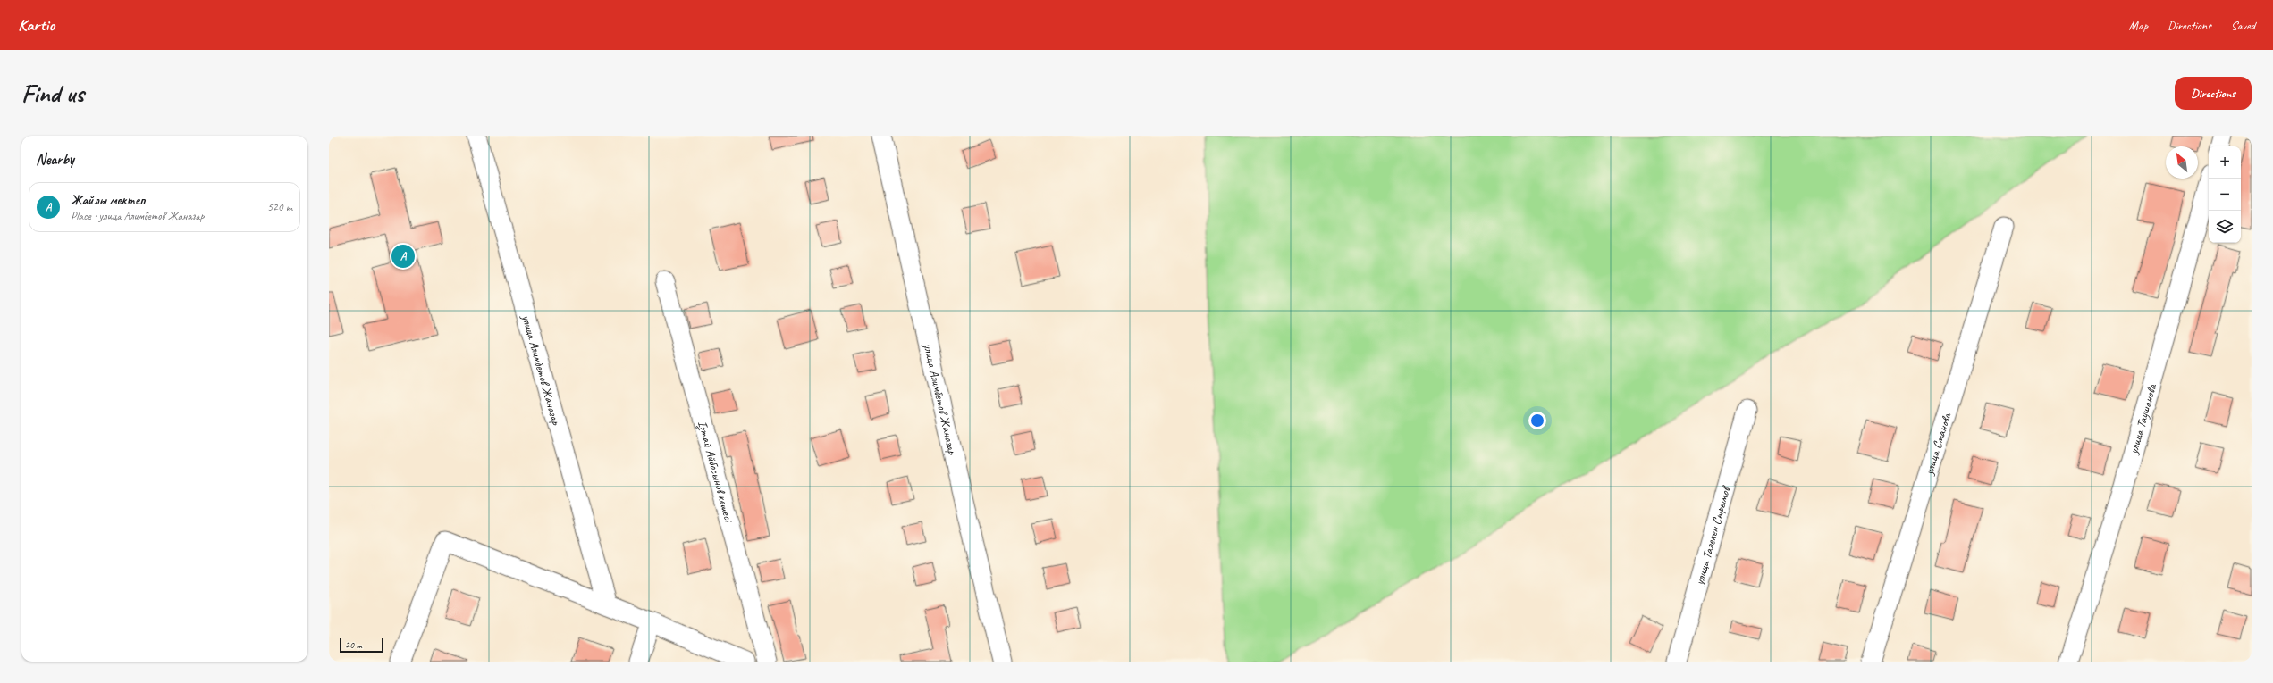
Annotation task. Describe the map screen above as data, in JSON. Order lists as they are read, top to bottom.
{
  "streets": {
    "street": [
      "улица Алимбетов Жаназар",
      "улица Таушанова",
      "улица Сманова",
      "Ізтай Айбосынов көшесі",
      "улица Талекен Сырымов"
    ]
  },
  "scale_bar": "20 m",
  "north": "top left",
  "page": {
    "header": "Kartio",
    "nav": ["Map", "Directions", "Saved"],
    "buttons": "Directions",
    "title": "Find us",
    "heading": "Nearby",
    "map_buttons": ["+", "−"],
    "list": [
      {
        "mark": "A",
        "name": "Жайлы мектеп",
        "note": "Place · улица Алимбетов Жаназар",
        "value": "520 m"
      }
    ],
    "pins": "A",
    "scale": "20 m"
  }
}
